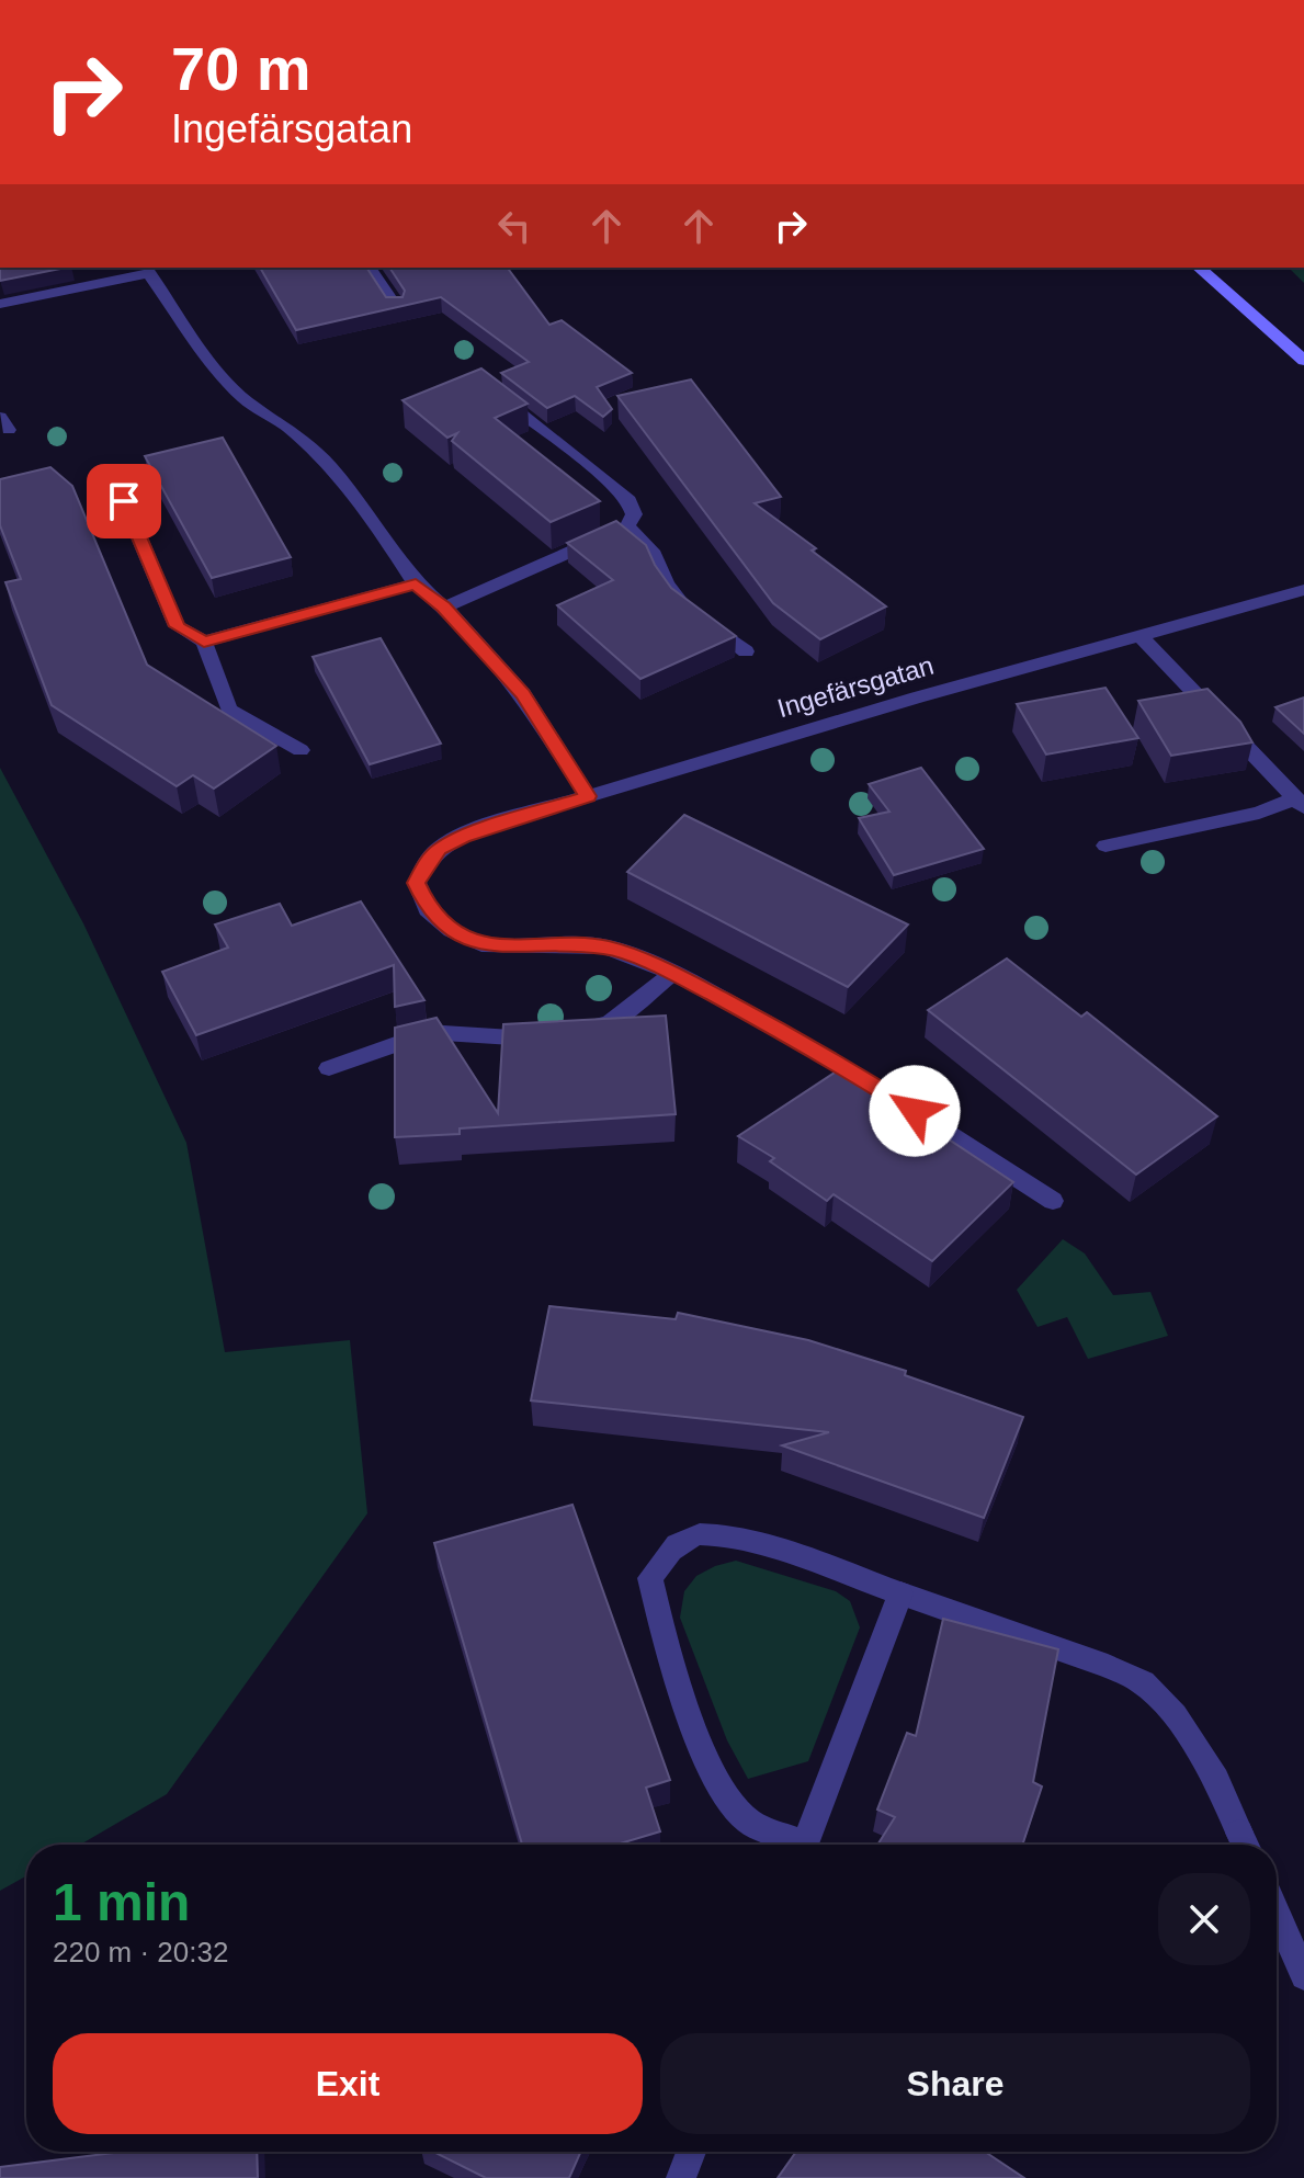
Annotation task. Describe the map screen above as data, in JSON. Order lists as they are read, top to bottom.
{
  "streets": {
    "street": ["Ingefärsgatan"]
  },
  "page": {
    "turn": ["70 m", "Ingefärsgatan"],
    "heading": ["1 min", "220 m · 20:32"],
    "buttons": ["Exit", "Share"]
  }
}
